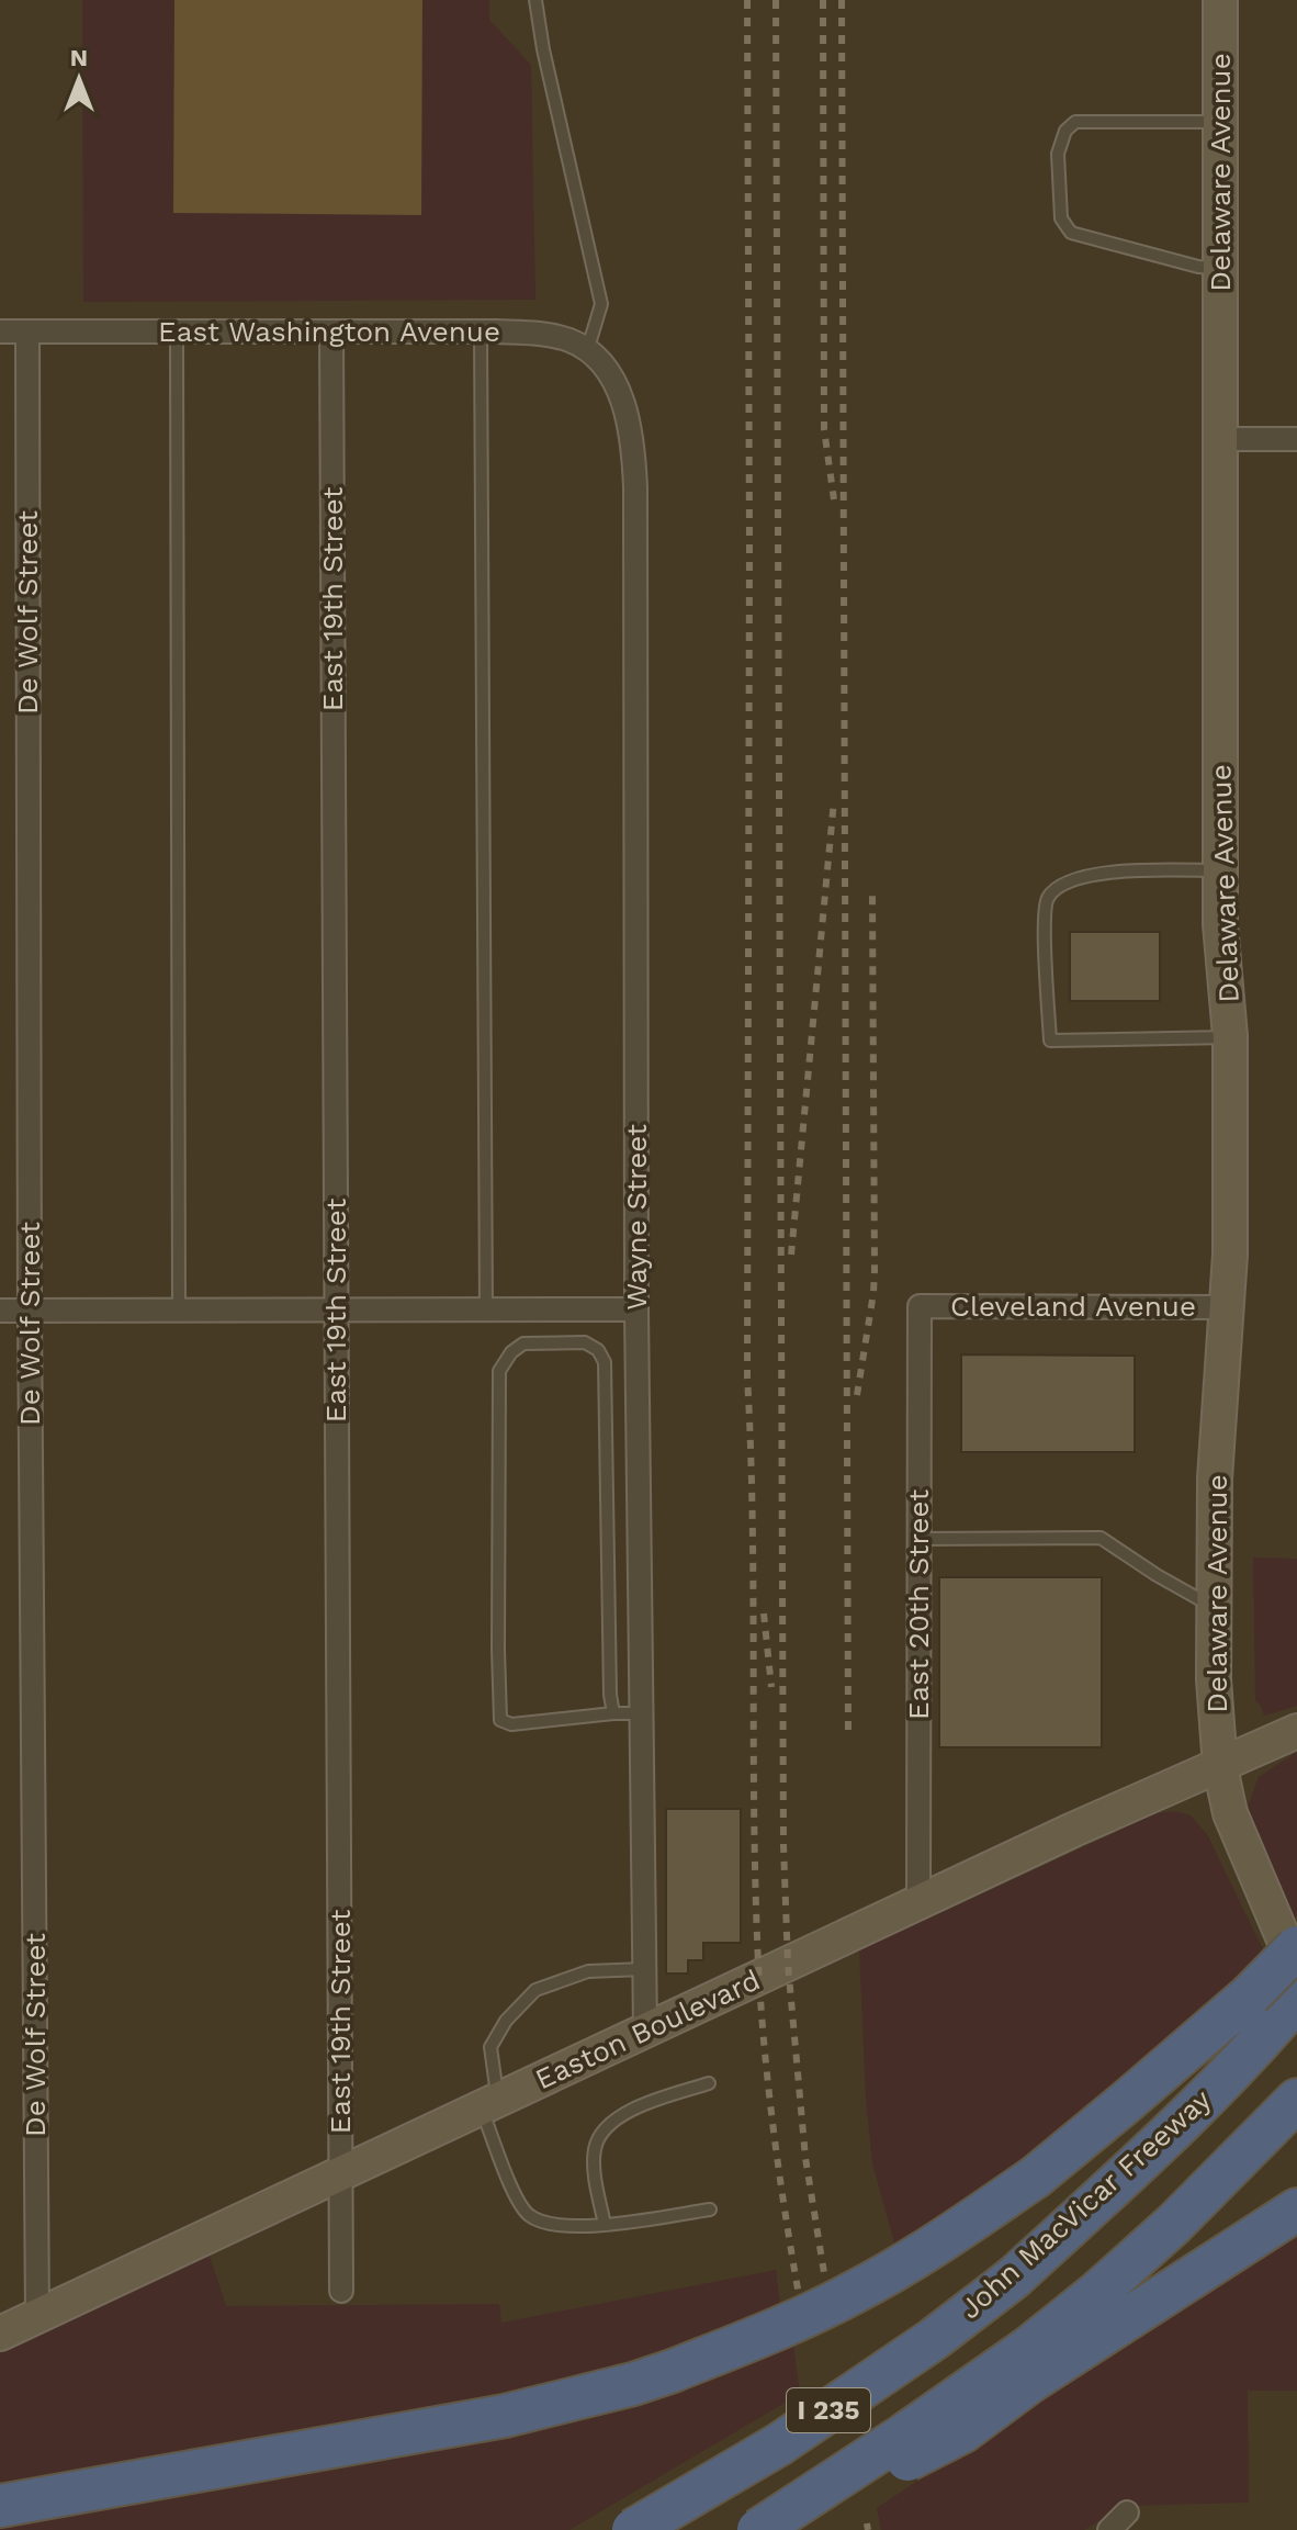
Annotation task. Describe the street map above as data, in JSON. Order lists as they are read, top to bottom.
{
  "streets": {
    "highway": ["John MacVicar Freeway", "I 235"],
    "main road": ["Delaware Avenue", "Easton Boulevard"],
    "street": [
      "East Washington Avenue",
      "East 19th Street",
      "De Wolf Street",
      "Wayne Street",
      "Cleveland Avenue",
      "East 20th Street"
    ]
  },
  "crossings": [
    ["Delaware Avenue", "Cleveland Avenue"],
    ["Delaware Avenue", "Easton Boulevard"],
    ["East Washington Avenue", "East 19th Street"],
    ["East Washington Avenue", "De Wolf Street"],
    ["East Washington Avenue", "Wayne Street"],
    ["East 19th Street", "Easton Boulevard"],
    ["De Wolf Street", "Easton Boulevard"],
    ["Wayne Street", "Easton Boulevard"],
    ["Cleveland Avenue", "East 20th Street"],
    ["East 20th Street", "Easton Boulevard"]
  ],
  "north": "top"
}
